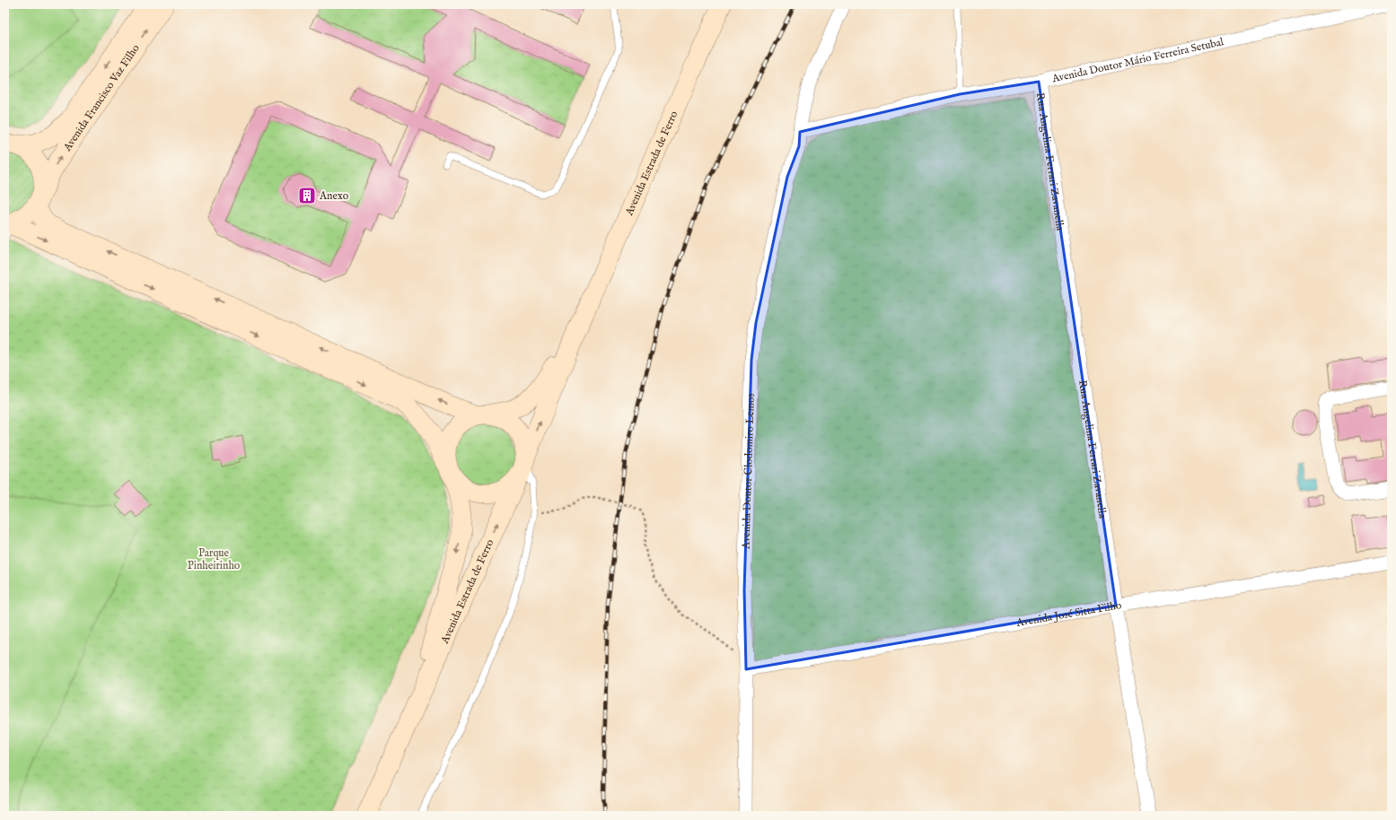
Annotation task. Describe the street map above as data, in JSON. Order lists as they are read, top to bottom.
{
  "streets": {
    "main road": ["Avenida Francisco Vaz Filho", "Avenida Estrada de Ferro"],
    "street": [
      "Avenida Doutor Mário Ferreira Setubal",
      "Rua Angelina Ferrari Zavanella",
      "Avenida Doutor Clodomiro Lemos",
      "Avenida José Sitta Filho"
    ]
  },
  "crossings": [
    ["Avenida Doutor Mário Ferreira Setubal", "Rua Angelina Ferrari Zavanella"],
    ["Avenida Doutor Mário Ferreira Setubal", "Avenida Doutor Clodomiro Lemos"],
    ["Rua Angelina Ferrari Zavanella", "Avenida José Sitta Filho"],
    ["Avenida Doutor Clodomiro Lemos", "Avenida José Sitta Filho"]
  ],
  "parks": ["Parque Pinheirinho"],
  "places": {
    "building": ["Anexo"]
  }
}
